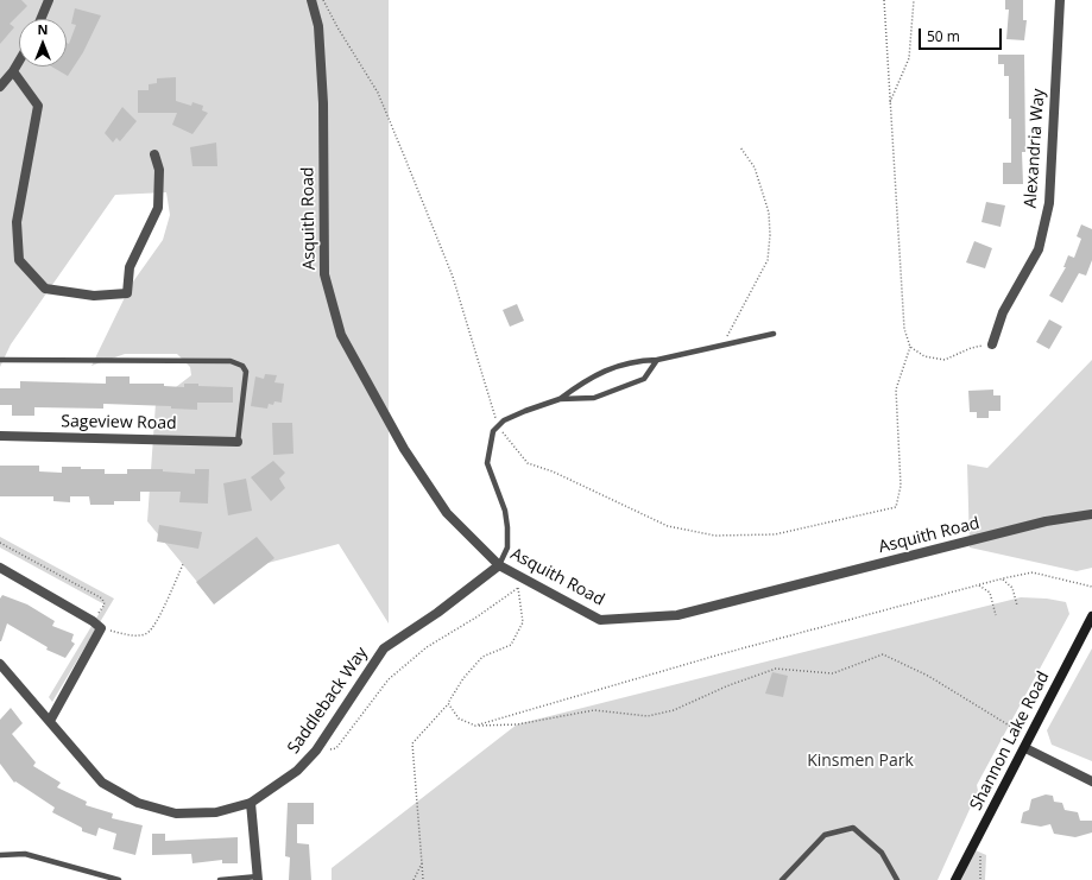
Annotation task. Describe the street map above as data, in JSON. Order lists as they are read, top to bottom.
{
  "streets": {
    "main road": ["Shannon Lake Road"],
    "street": [
      "Alexandria Way",
      "Asquith Road",
      "Sageview Road",
      "Saddleback Way"
    ]
  },
  "crossings": [
    ["Asquith Road", "Saddleback Way"]
  ],
  "parks": ["Kinsmen Park"],
  "scale_bar": "50 m",
  "north": "top"
}
